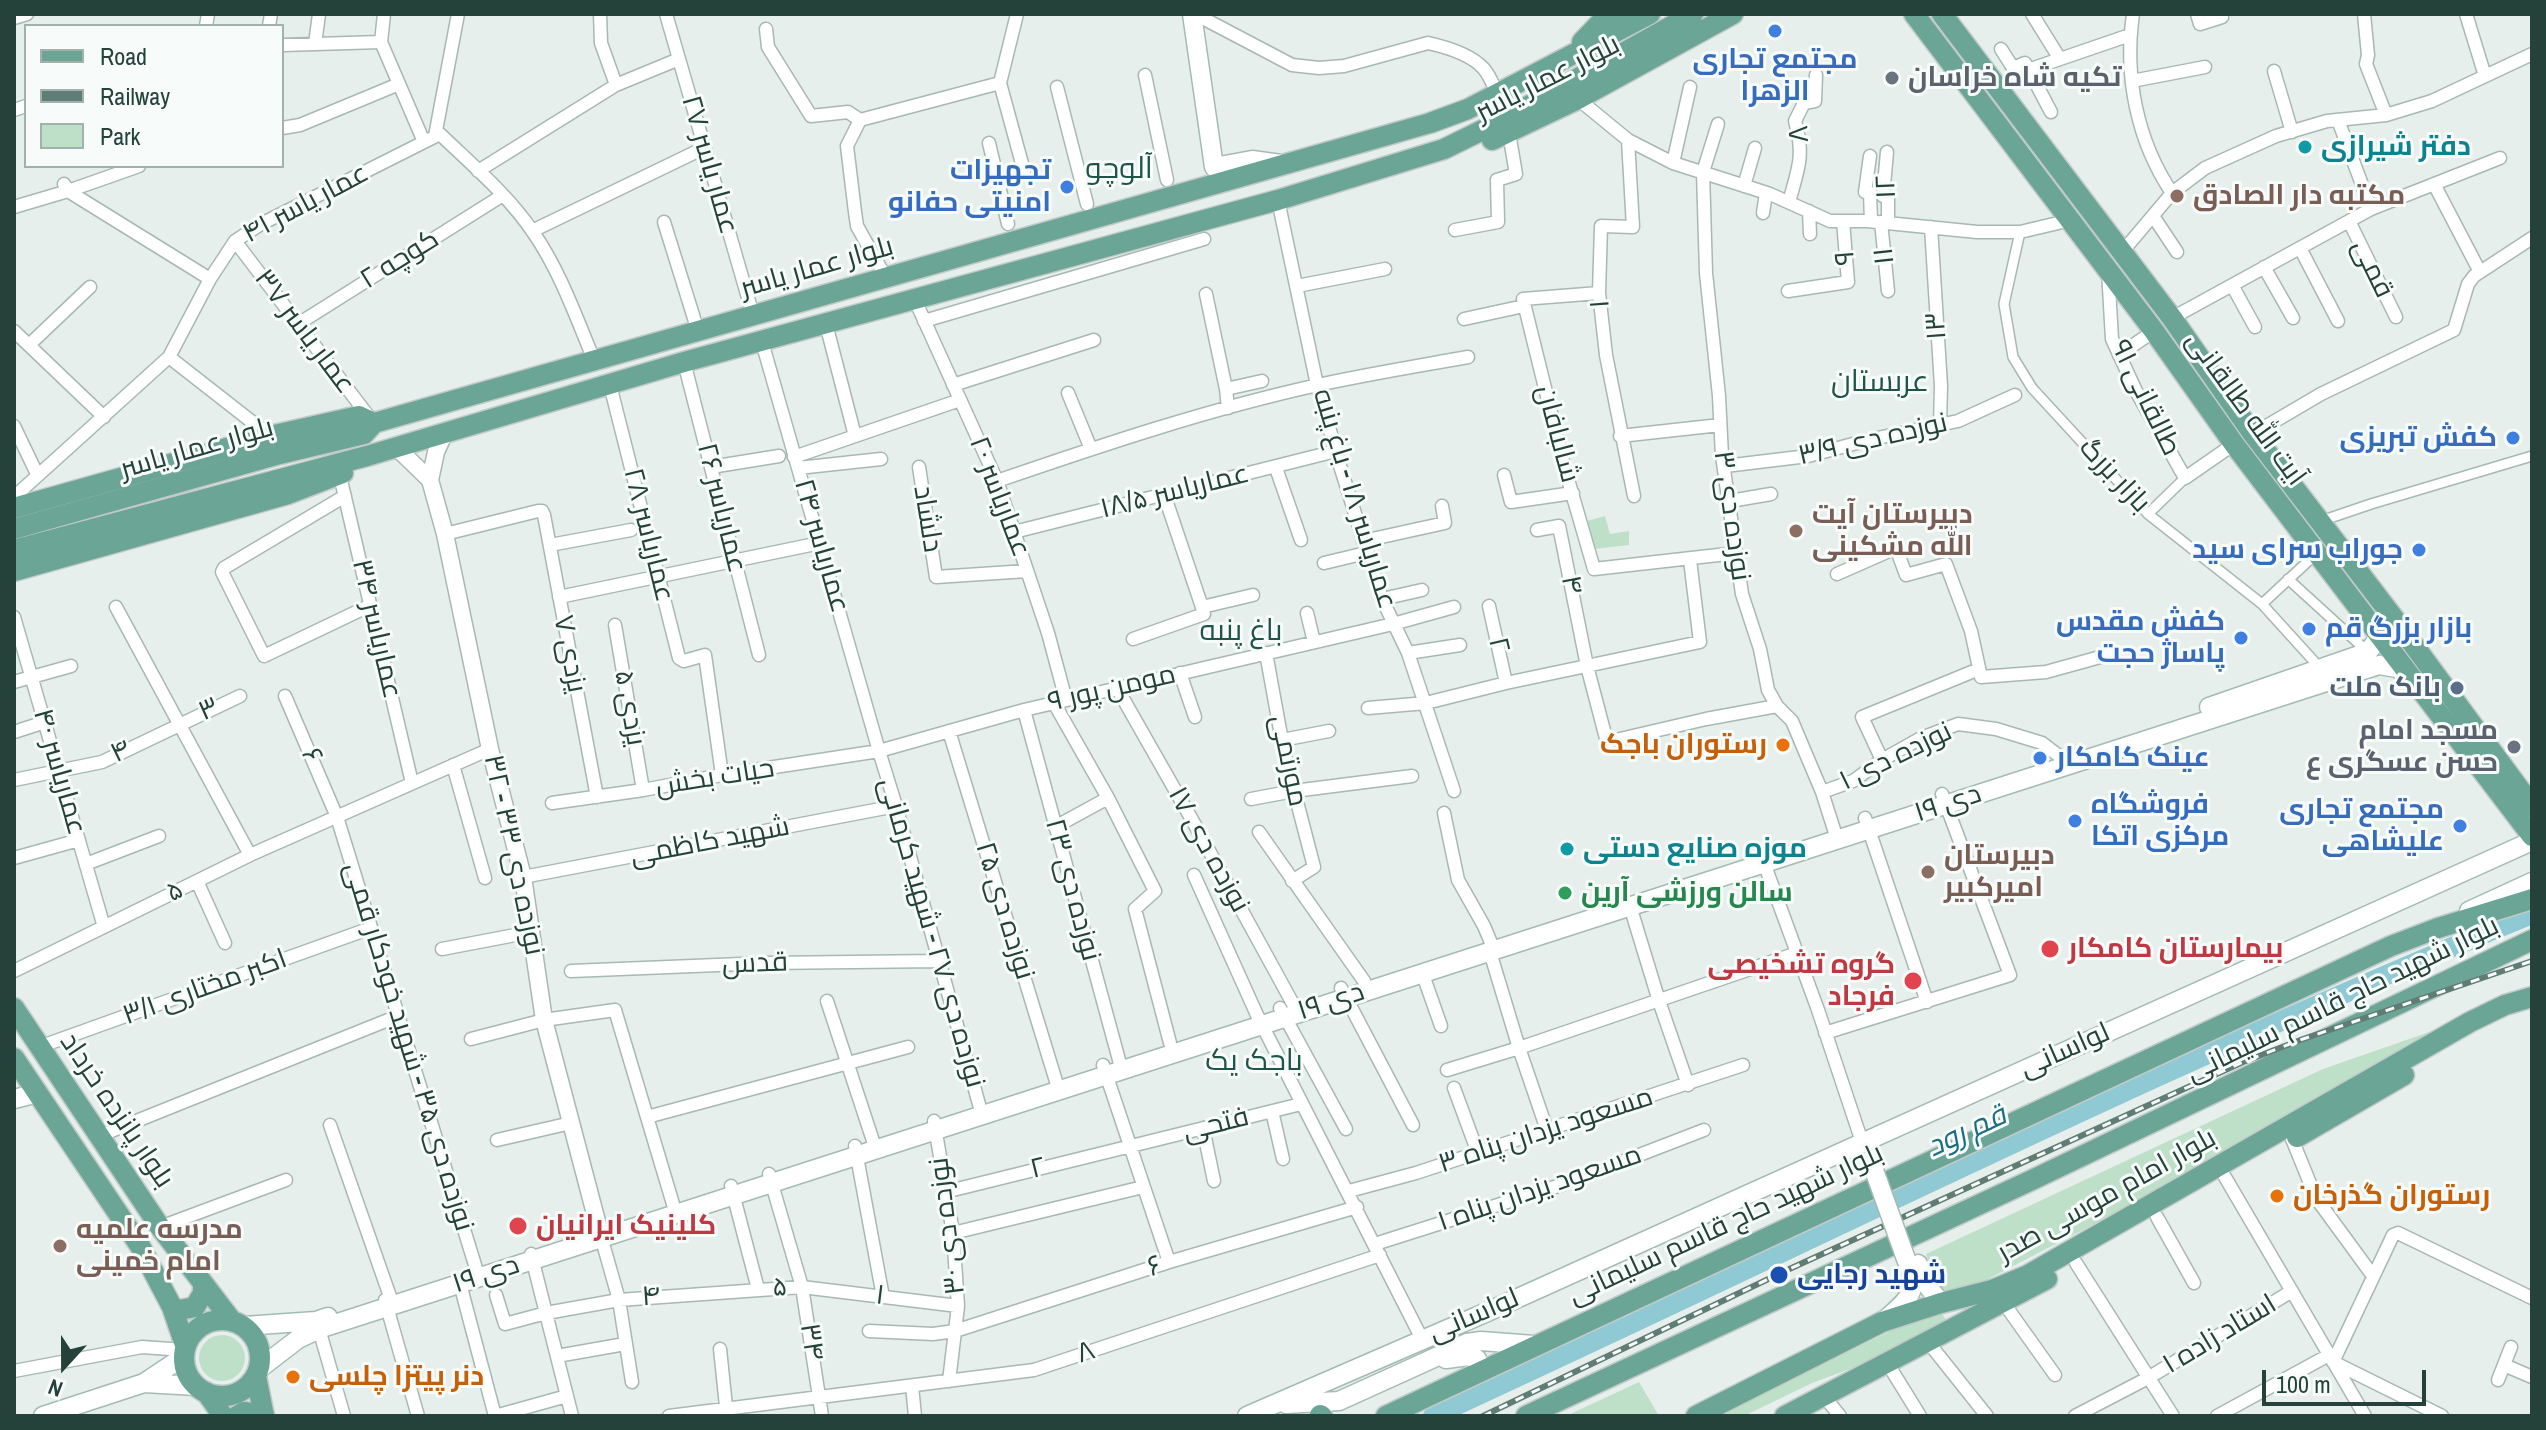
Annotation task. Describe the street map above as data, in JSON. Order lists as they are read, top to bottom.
{
  "streets": {
    "main road": [
      "بلوار عمار یاسر",
      "آیت الله طالقانی",
      "۱۹ دی",
      "بلوار شهید حاج قاسم سلیمانی",
      "لواسانی",
      "بلوار پانزده خرداد",
      "بلوار امام موسی صدر"
    ],
    "street": [
      "۸",
      "عمار یاسر ۲۷",
      "۱۲",
      "عمار یاسر ۴۱",
      "۱۱",
      "۹",
      "کوچه ۲",
      "قمی",
      "۱",
      "۱۳",
      "عمار یاسر ۳۷",
      "طالقانی ۹۱",
      "شالبافان",
      "نوزده دی ۳/۹",
      "بازار بزرگ",
      "عماریاسر ۱۸/۵",
      "عماریاسر ۲۰",
      "عماریاسر ۱۸ - باغ پنبه",
      "عماریاسر ۲۶",
      "نوزده دی ۳",
      "دلشاد",
      "عماریاسر ۲۸",
      "عماریاسر ۲۴",
      "۴",
      "عماریاسر ۳۴",
      "۲",
      "یزدی ۷",
      "مومن پور ۹",
      "یزدی ۵",
      "۳",
      "۶",
      "نوزده دی ۱",
      "مورتمی",
      "عماریاسر ۴۰",
      "حیات بخش",
      "شهید کاظمی",
      "نوزده دی ۱۷",
      "۳۲ - نوزده دی ۳۳",
      "نوزده دی ۲۳",
      "۵",
      "نوزده دی ۲۵",
      "نوزده دی ۲۷ - شهید کرمانی",
      "قدس",
      "۳/۱ اکبر مختاری",
      "نوزده دی ۳۵ - شهید خودکار قمی",
      "فتحی",
      "۳ مسعود یزدان پناه",
      "۱ مسعود یزدان پناه",
      "نوزده دی ۳۰",
      "استاد زاده ۱",
      "۳۴"
    ]
  },
  "crossings": [
    ["بلوار عمار یاسر", "عمار یاسر ۲۷"],
    ["بلوار عمار یاسر", "عمار یاسر ۳۷"],
    ["بلوار عمار یاسر", "عماریاسر ۲۰"],
    ["بلوار عمار یاسر", "عماریاسر ۱۸ - باغ پنبه"],
    ["بلوار عمار یاسر", "عماریاسر ۲۶"],
    ["بلوار عمار یاسر", "عماریاسر ۲۸"],
    ["بلوار عمار یاسر", "عماریاسر ۲۴"],
    ["۸", "۱ مسعود یزدان پناه"],
    ["۸", "نوزده دی ۳۰"],
    ["۱۲", "۱۱"],
    ["عمار یاسر ۴۱", "عمار یاسر ۳۷"],
    ["کوچه ۲", "عمار یاسر ۳۷"],
    ["۱", "۵"],
    ["۱", "نوزده دی ۳۰"],
    ["۱", "۳۴"],
    ["۱۳", "نوزده دی ۳/۹"],
    ["طالقانی ۹۱", "آیت الله طالقانی"],
    ["آیت الله طالقانی", "۱۹ دی"],
    ["آیت الله طالقانی", "لواسانی"],
    ["نوزده دی ۳/۹", "نوزده دی ۳"],
    ["بازار بزرگ", "۱۹ دی"],
    ["عماریاسر ۱۸/۵", "عماریاسر ۲۰"],
    ["عماریاسر ۱۸/۵", "عماریاسر ۱۸ - باغ پنبه"],
    ["عماریاسر ۲۰", "دلشاد"],
    ["عماریاسر ۲۰", "مومن پور ۹"],
    ["عماریاسر ۲۰", "۱۹ دی"],
    ["عماریاسر ۱۸ - باغ پنبه", "مومن پور ۹"],
    ["نوزده دی ۳", "نوزده دی ۱"],
    ["نوزده دی ۳", "۱۹ دی"],
    ["عماریاسر ۲۸", "حیات بخش"],
    ["عماریاسر ۲۴", "مومن پور ۹"],
    ["عماریاسر ۲۴", "حیات بخش"],
    ["عماریاسر ۲۴", "نوزده دی ۲۷ - شهید کرمانی"],
    ["۴", "۳"],
    ["۴", "عماریاسر ۴۰"],
    ["۴", "۵"],
    ["عماریاسر ۳۴", "۵"],
    ["۲", "نوزده دی ۲۳"],
    ["۲", "فتحی"],
    ["۲", "نوزده دی ۳۰"],
    ["یزدی ۷", "حیات بخش"],
    ["یزدی ۷", "۳۲ - نوزده دی ۳۳"],
    ["مومن پور ۹", "مورتمی"],
    ["مومن پور ۹", "حیات بخش"],
    ["مومن پور ۹", "نوزده دی ۱۷"],
    ["مومن پور ۹", "نوزده دی ۲۳"],
    ["مومن پور ۹", "نوزده دی ۲۵"],
    ["مومن پور ۹", "نوزده دی ۲۷ - شهید کرمانی"],
    ["یزدی ۵", "حیات بخش"],
    ["۶", "نوزده دی ۲۳"],
    ["۶", "۵"],
    ["۶", "نوزده دی ۳۵ - شهید خودکار قمی"],
    ["۶", "نوزده دی ۳۰"],
    ["نوزده دی ۱", "۱۹ دی"],
    ["عماریاسر ۴۰", "۵"],
    ["حیات بخش", "نوزده دی ۲۷ - شهید کرمانی"],
    ["۱۹ دی", "نوزده دی ۱۷"],
    ["۱۹ دی", "۳۲ - نوزده دی ۳۳"],
    ["۱۹ دی", "نوزده دی ۲۳"],
    ["۱۹ دی", "نوزده دی ۲۵"],
    ["۱۹ دی", "نوزده دی ۲۷ - شهید کرمانی"],
    ["۱۹ دی", "نوزده دی ۳۵ - شهید خودکار قمی"],
    ["۱۹ دی", "بلوار پانزده خرداد"],
    ["۱۹ دی", "نوزده دی ۳۰"],
    ["۱۹ دی", "۳۴"],
    ["شهید کاظمی", "۳۲ - نوزده دی ۳۳"],
    ["شهید کاظمی", "نوزده دی ۲۷ - شهید کرمانی"],
    ["۳۲ - نوزده دی ۳۳", "۵"],
    ["نوزده دی ۲۳", "فتحی"],
    ["۵", "نوزده دی ۳۵ - شهید خودکار قمی"],
    ["۵", "۳۴"],
    ["نوزده دی ۲۷ - شهید کرمانی", "قدس"],
    ["۳/۱ اکبر مختاری", "نوزده دی ۳۵ - شهید خودکار قمی"],
    ["۳/۱ اکبر مختاری", "بلوار پانزده خرداد"]
  ],
  "districts": [
    "آلوچو",
    "عربستان",
    "باغ پنبه",
    "باجک یک"
  ],
  "water": ["قم رود"],
  "places": [
    "مجتمع تجاری الزهرا",
    "تکیه شاه خراسان",
    "دفتر شیرازی",
    "تجهیزات امنیتی حفانو",
    "مکتبه دار الصادق",
    "کفش تبریزی",
    "دبیرستان آیت الله مشکینی",
    "جوراب سرای سید",
    "بازار بزرگ قم",
    "کفش مقدس پاساژ حجت",
    "بانک ملت",
    "رستوران باجک",
    "مسجد امام حسن عسگری ع",
    "عینک کامکار",
    "فروشگاه مرکزی اتکا",
    "مجتمع تجاری علیشاهی",
    "موزه صنایع دستی",
    "دبیرستان امیرکبیر",
    "سالن ورزشی آرین",
    "بیمارستان کامکار",
    "گروه تشخیصی فرجاد",
    "رستوران گذرخان",
    "کلینیک ایرانیان",
    "مدرسه علمیه امام خمینی",
    "شهید رجایی",
    "دنر پیتزا چلسی"
  ],
  "legend": ["Road", "Railway", "Park"],
  "scale_bar": "100 m",
  "north": "bottom"
}
